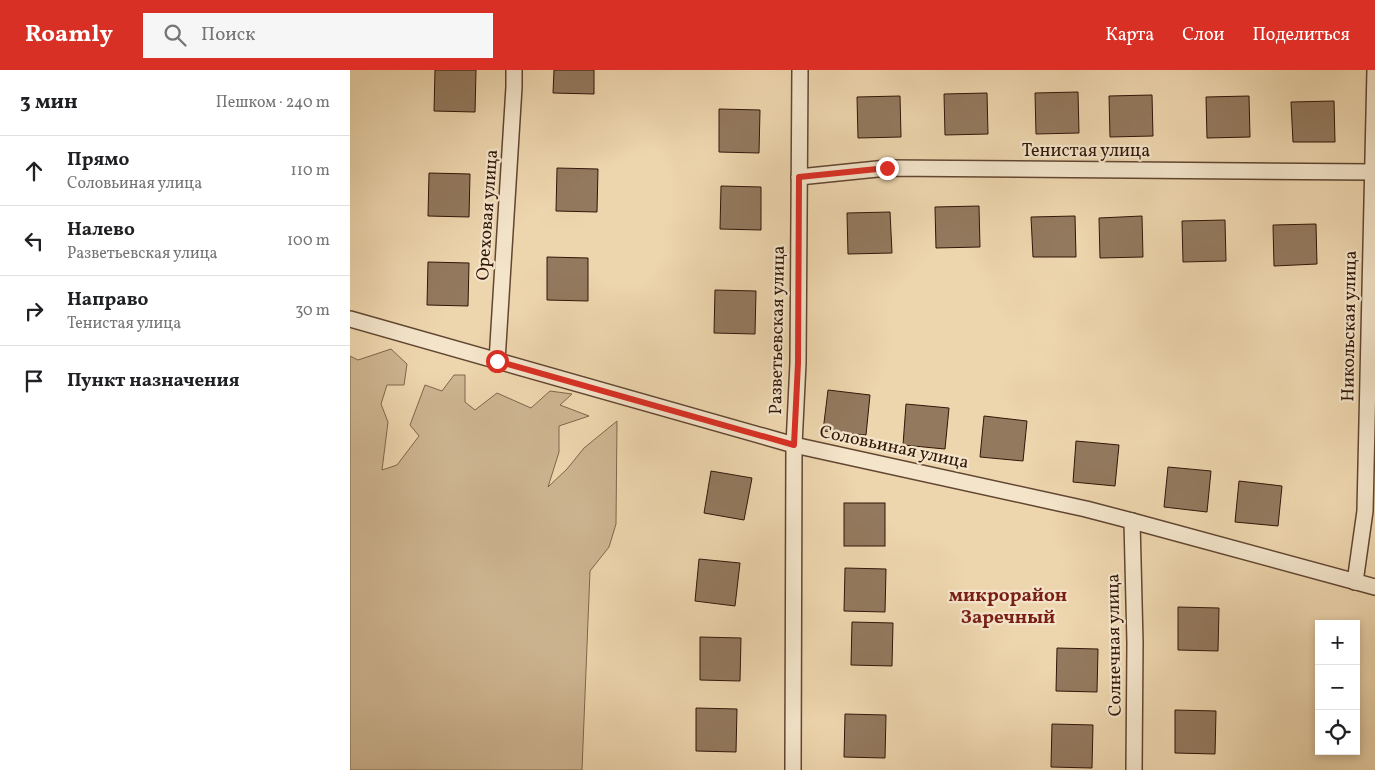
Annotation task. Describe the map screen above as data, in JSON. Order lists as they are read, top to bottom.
{
  "streets": {
    "street": [
      "Тенистая улица",
      "Ореховая улица",
      "Никольская улица",
      "Разветьевская улица",
      "Соловьиная улица",
      "Солнечная улица"
    ]
  },
  "crossings": [
    ["Тенистая улица", "Никольская улица"],
    ["Тенистая улица", "Разветьевская улица"],
    ["Ореховая улица", "Соловьиная улица"],
    ["Никольская улица", "Соловьиная улица"],
    ["Разветьевская улица", "Соловьиная улица"],
    ["Соловьиная улица", "Солнечная улица"]
  ],
  "districts": ["микрорайон Заречный"],
  "page": {
    "header": "Roamly",
    "search": "Поиск",
    "nav": ["Карта", "Слои", "Поделиться"],
    "heading": ["3 мин", "Пешком · 240 m"],
    "list": [
      ["Прямо", "Соловьиная улица", "110 m"],
      ["Налево", "Разветьевская улица", "100 m"],
      ["Направо", "Тенистая улица", "30 m"],
      "Пункт назначения"
    ],
    "map_buttons": ["+", "−"]
  }
}
